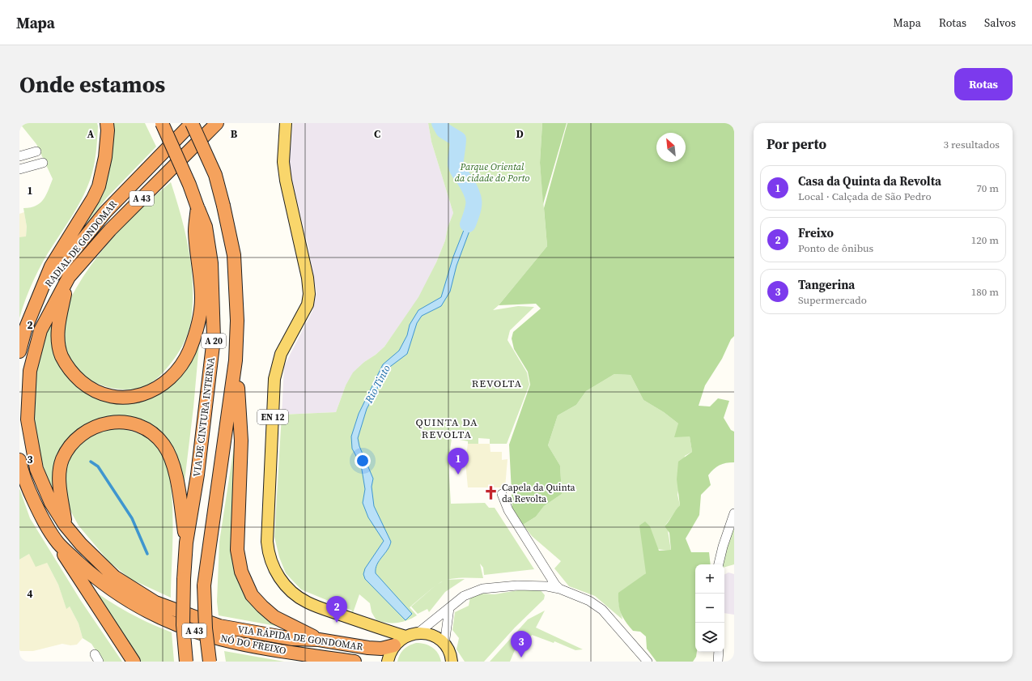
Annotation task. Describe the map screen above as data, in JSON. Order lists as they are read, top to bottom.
{
  "streets": {
    "highway": [
      "A 43",
      "RADIAL DE GONDOMAR",
      "A 20",
      "VIA DE CINTURA INTERNA",
      "VIA RÁPIDA DE GONDOMAR",
      "NÓ DO FREIXO"
    ],
    "main road": ["EN 12"]
  },
  "crossings": [
    ["A 43", "RADIAL DE GONDOMAR"],
    ["A 43", "VIA RÁPIDA DE GONDOMAR"],
    ["RADIAL DE GONDOMAR", "A 20"]
  ],
  "districts": ["REVOLTA", "QUINTA DA REVOLTA"],
  "water": ["Rio Tinto"],
  "parks": ["Parque Oriental da cidade do Porto"],
  "places": {
    "church": ["Capela da Quinta da Revolta"]
  },
  "north": "top left",
  "page": {
    "header": "Mapa",
    "nav": ["Mapa", "Rotas", "Salvos"],
    "buttons": "Rotas",
    "title": "Onde estamos",
    "heading": ["Por perto", "3 resultados"],
    "list": [
      {
        "mark": "1",
        "name": "Casa da Quinta da Revolta",
        "note": "Local · Calçada de São Pedro",
        "value": "70 m"
      },
      {
        "mark": "2",
        "name": "Freixo",
        "note": "Ponto de ônibus",
        "value": "120 m"
      },
      {
        "mark": "3",
        "name": "Tangerina",
        "note": "Supermercado",
        "value": "180 m"
      }
    ],
    "pins": ["1", "2", "3"],
    "map_buttons": ["+", "−"]
  },
  "grid": {
    "columns": [
      "A",
      "B",
      "C",
      "D"
    ],
    "rows": [
      "1",
      "2",
      "3",
      "4"
    ]
  }
}
